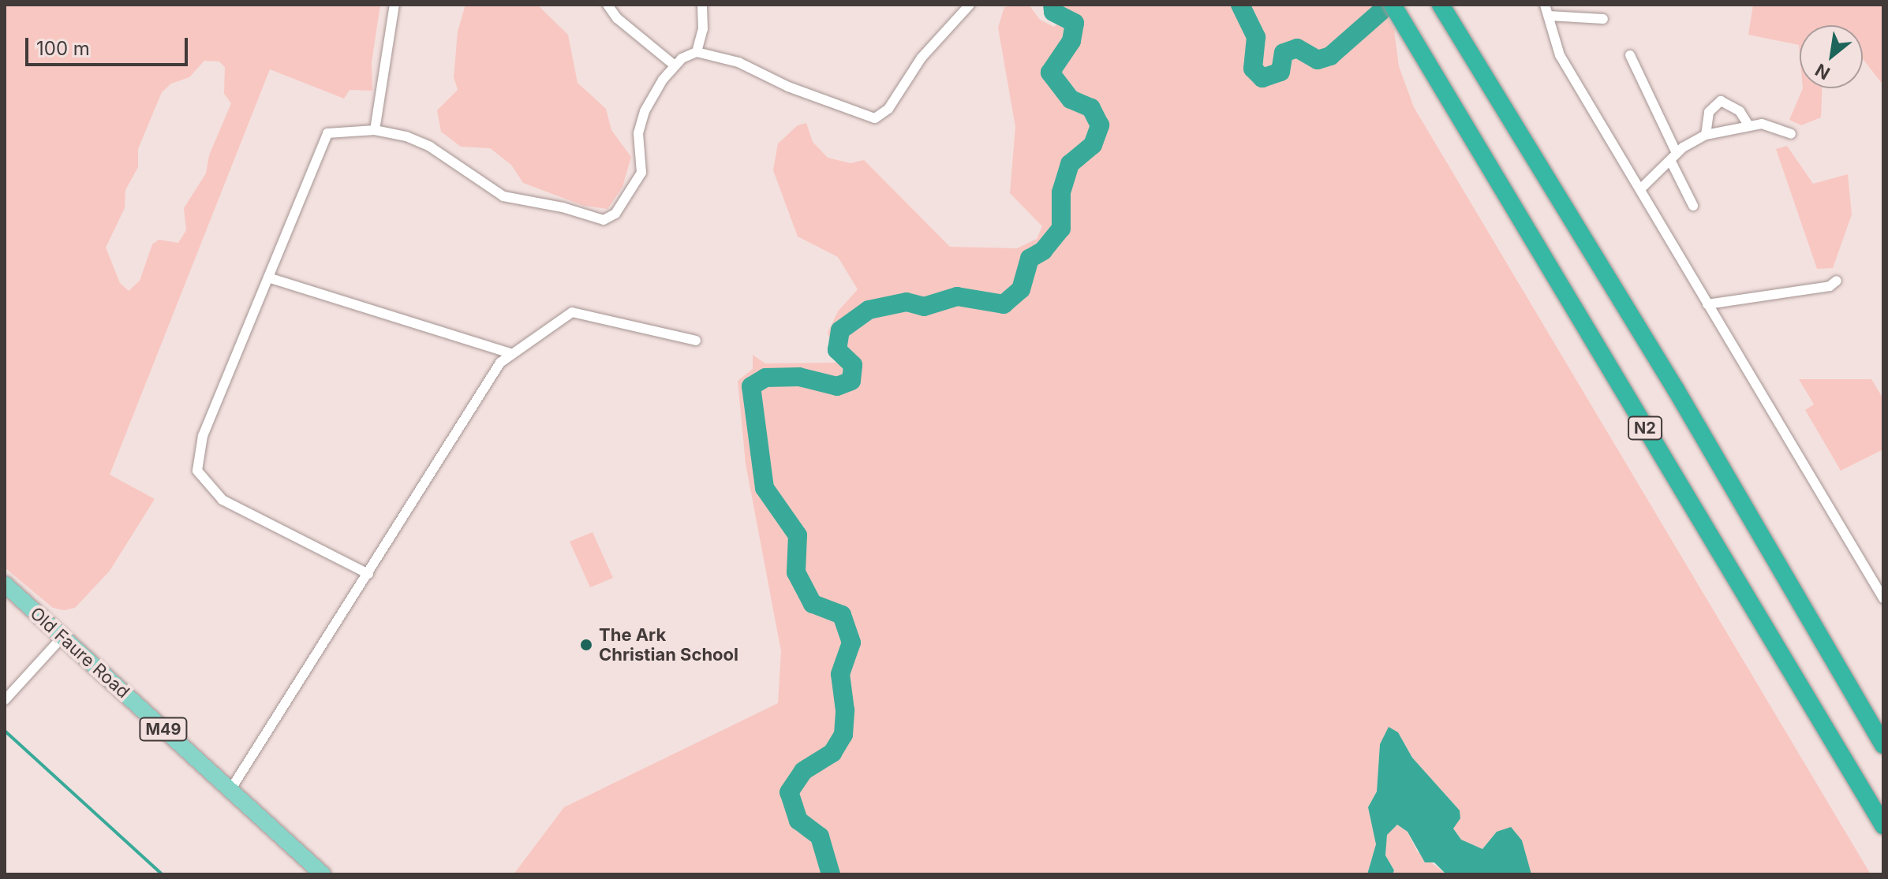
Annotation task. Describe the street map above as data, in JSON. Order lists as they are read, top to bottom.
{
  "streets": {
    "highway": ["N2"],
    "main road": ["Old Faure Road", "M49"]
  },
  "places": ["The Ark Christian School"],
  "scale_bar": "100 m",
  "north": "bottom left"
}
